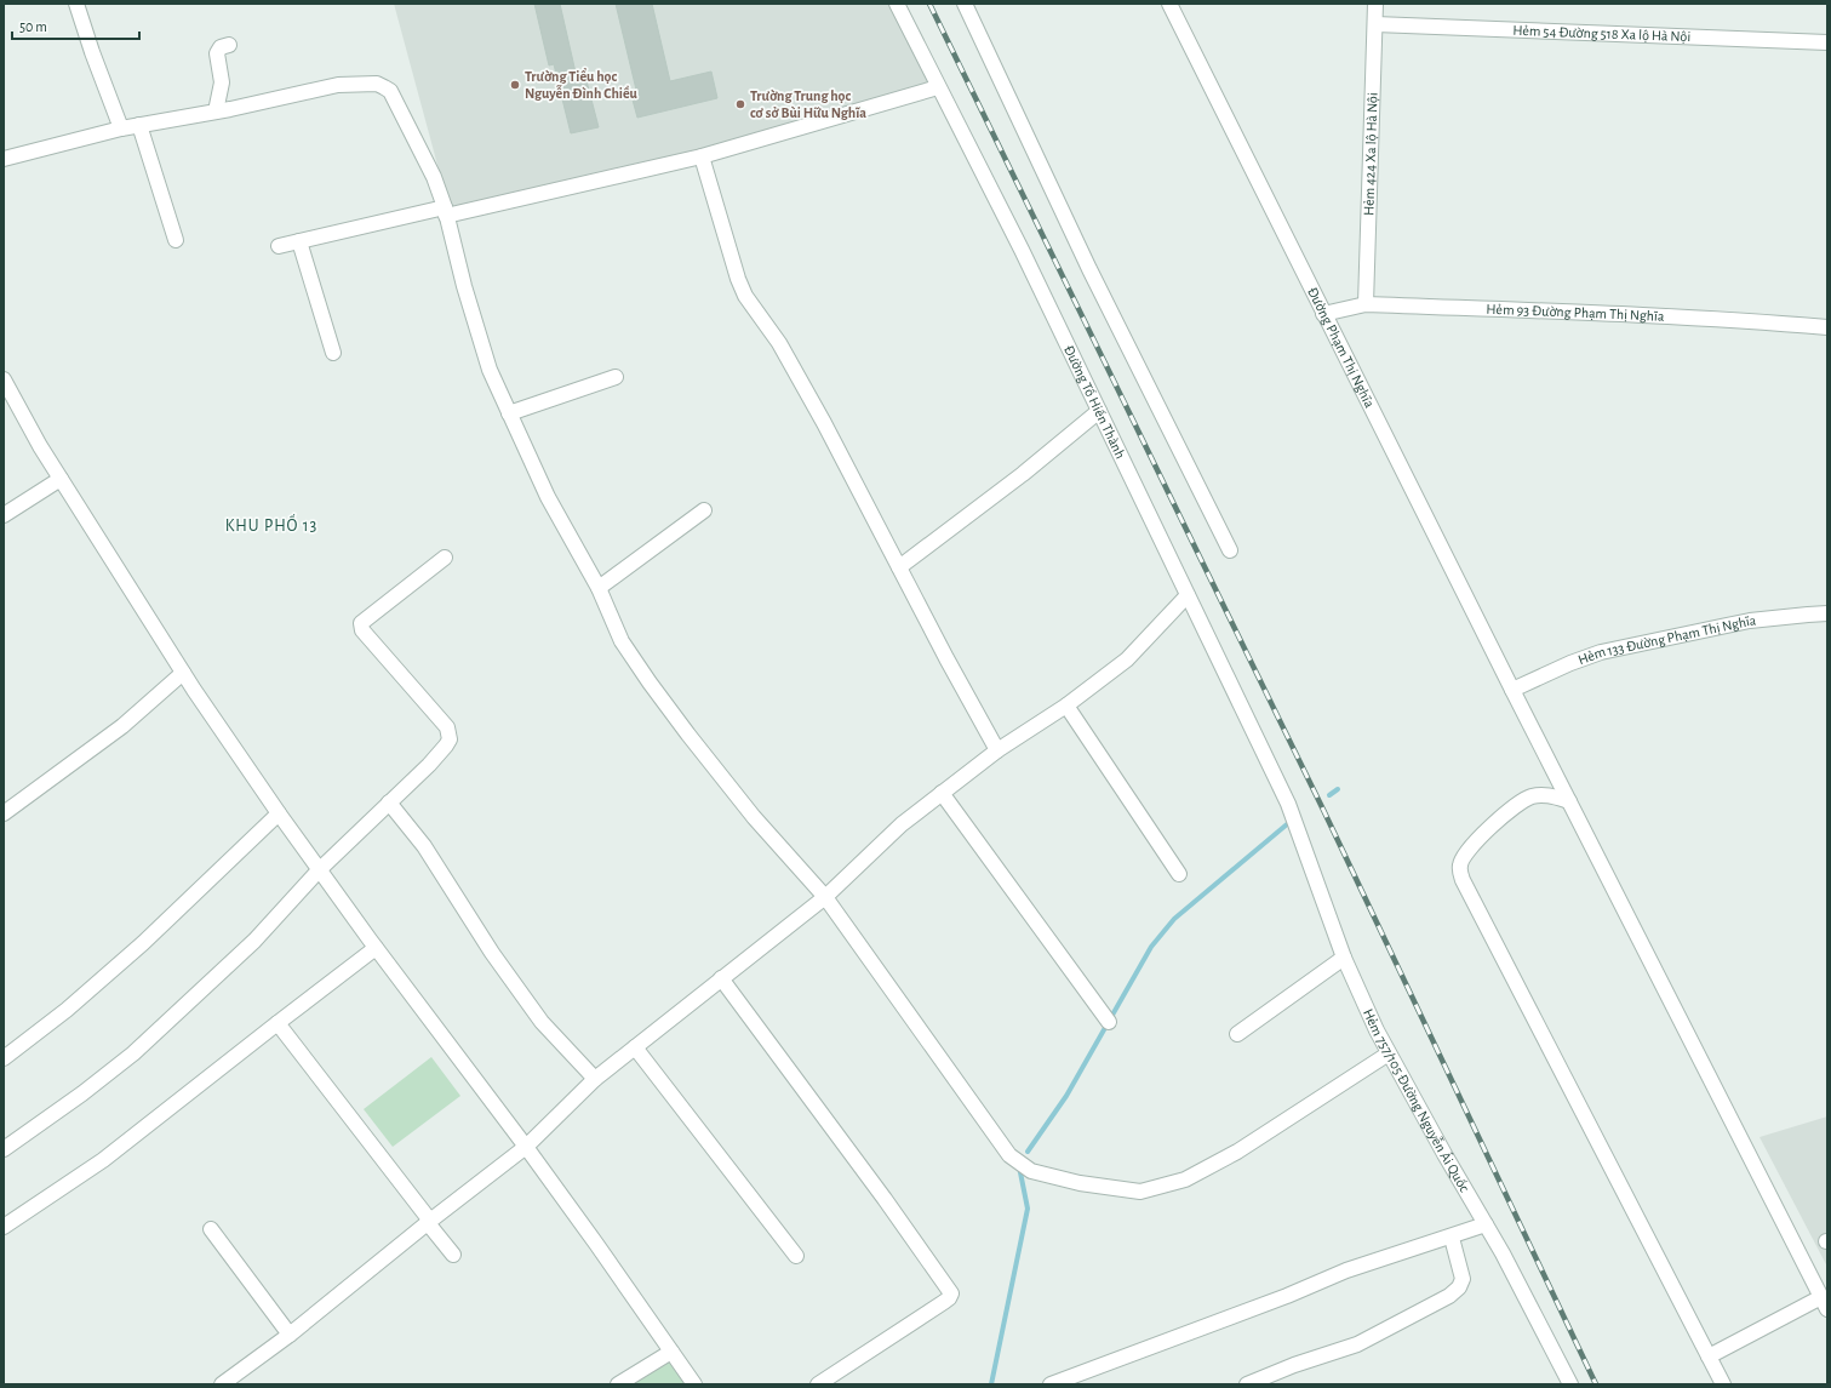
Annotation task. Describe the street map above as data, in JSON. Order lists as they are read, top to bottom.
{
  "streets": {
    "street": [
      "Hẻm 54 Đường 518 Xa lộ Hà Nội",
      "Hẻm 424 Xa lộ Hà Nội",
      "Hẻm 93 Đường Phạm Thị Nghĩa",
      "Đường Phạm Thị Nghĩa",
      "Đường Tố Hiến Thành",
      "Hẻm 133 Đường Phạm Thị Nghĩa",
      "Hẻm 757/105 Đường Nguyễn Ái Quốc"
    ]
  },
  "crossings": [
    ["Hẻm 54 Đường 518 Xa lộ Hà Nội", "Hẻm 424 Xa lộ Hà Nội"],
    ["Hẻm 424 Xa lộ Hà Nội", "Hẻm 93 Đường Phạm Thị Nghĩa"],
    ["Hẻm 93 Đường Phạm Thị Nghĩa", "Đường Phạm Thị Nghĩa"],
    ["Đường Phạm Thị Nghĩa", "Hẻm 133 Đường Phạm Thị Nghĩa"],
    ["Đường Tố Hiến Thành", "Hẻm 757/105 Đường Nguyễn Ái Quốc"]
  ],
  "districts": ["KHU PHỐ 13"],
  "places": ["Trường Tiểu học Nguyễn Đình Chiều", "Trường Trung học cơ sở Bùi Hữu Nghĩa"],
  "scale_bar": "50 m"
}
